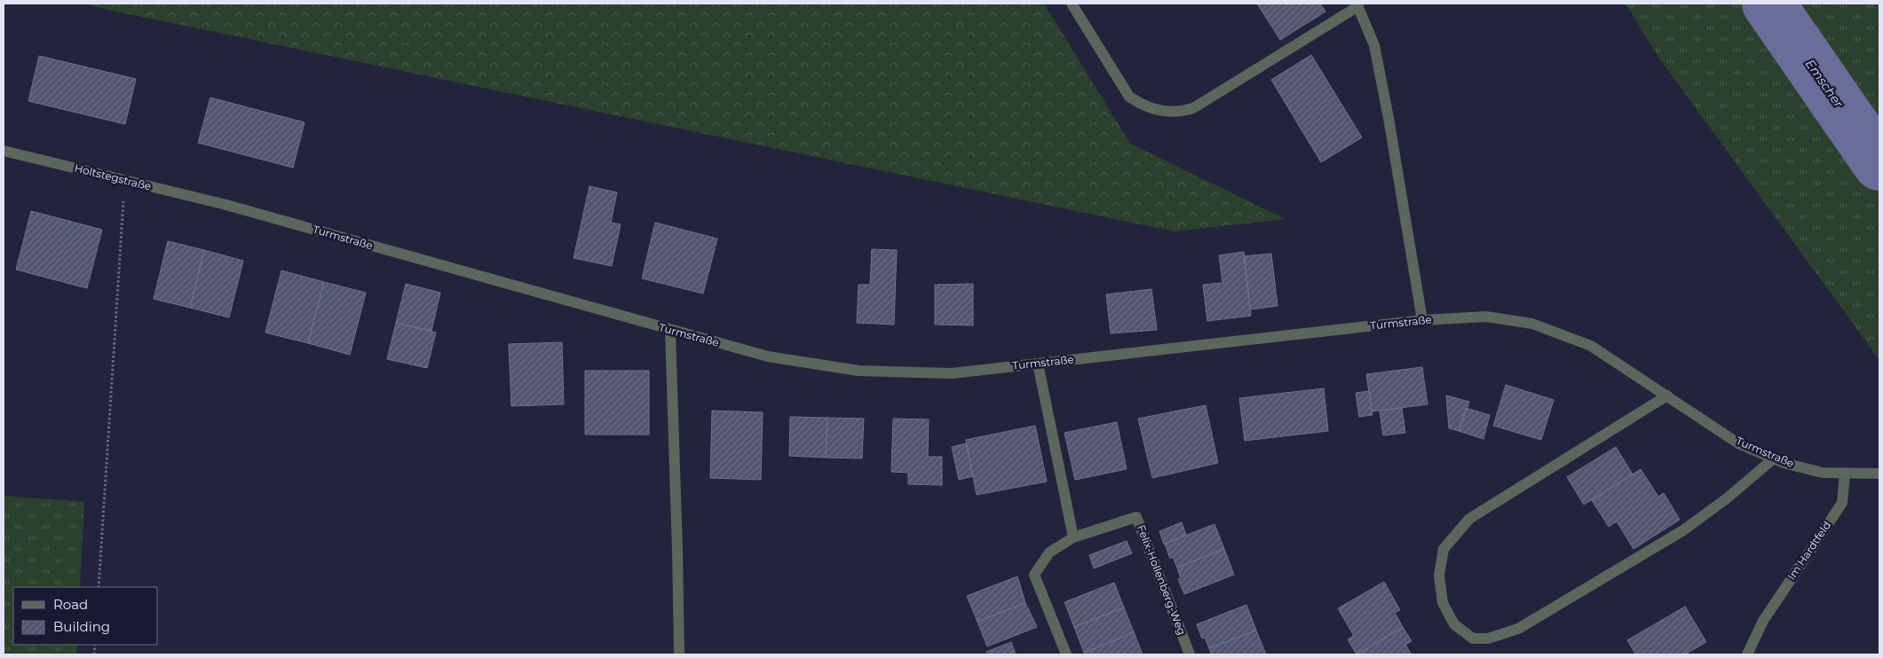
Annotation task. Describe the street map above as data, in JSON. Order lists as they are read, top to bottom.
{
  "streets": {
    "street": [
      "Holtstegstraße",
      "Turmstraße",
      "Im Hardtfeld",
      "Felix-Hollenberg-Weg"
    ]
  },
  "crossings": [
    ["Holtstegstraße", "Turmstraße"],
    ["Turmstraße", "Im Hardtfeld"]
  ],
  "water": ["Emscher"],
  "legend": ["Road", "Building"]
}
